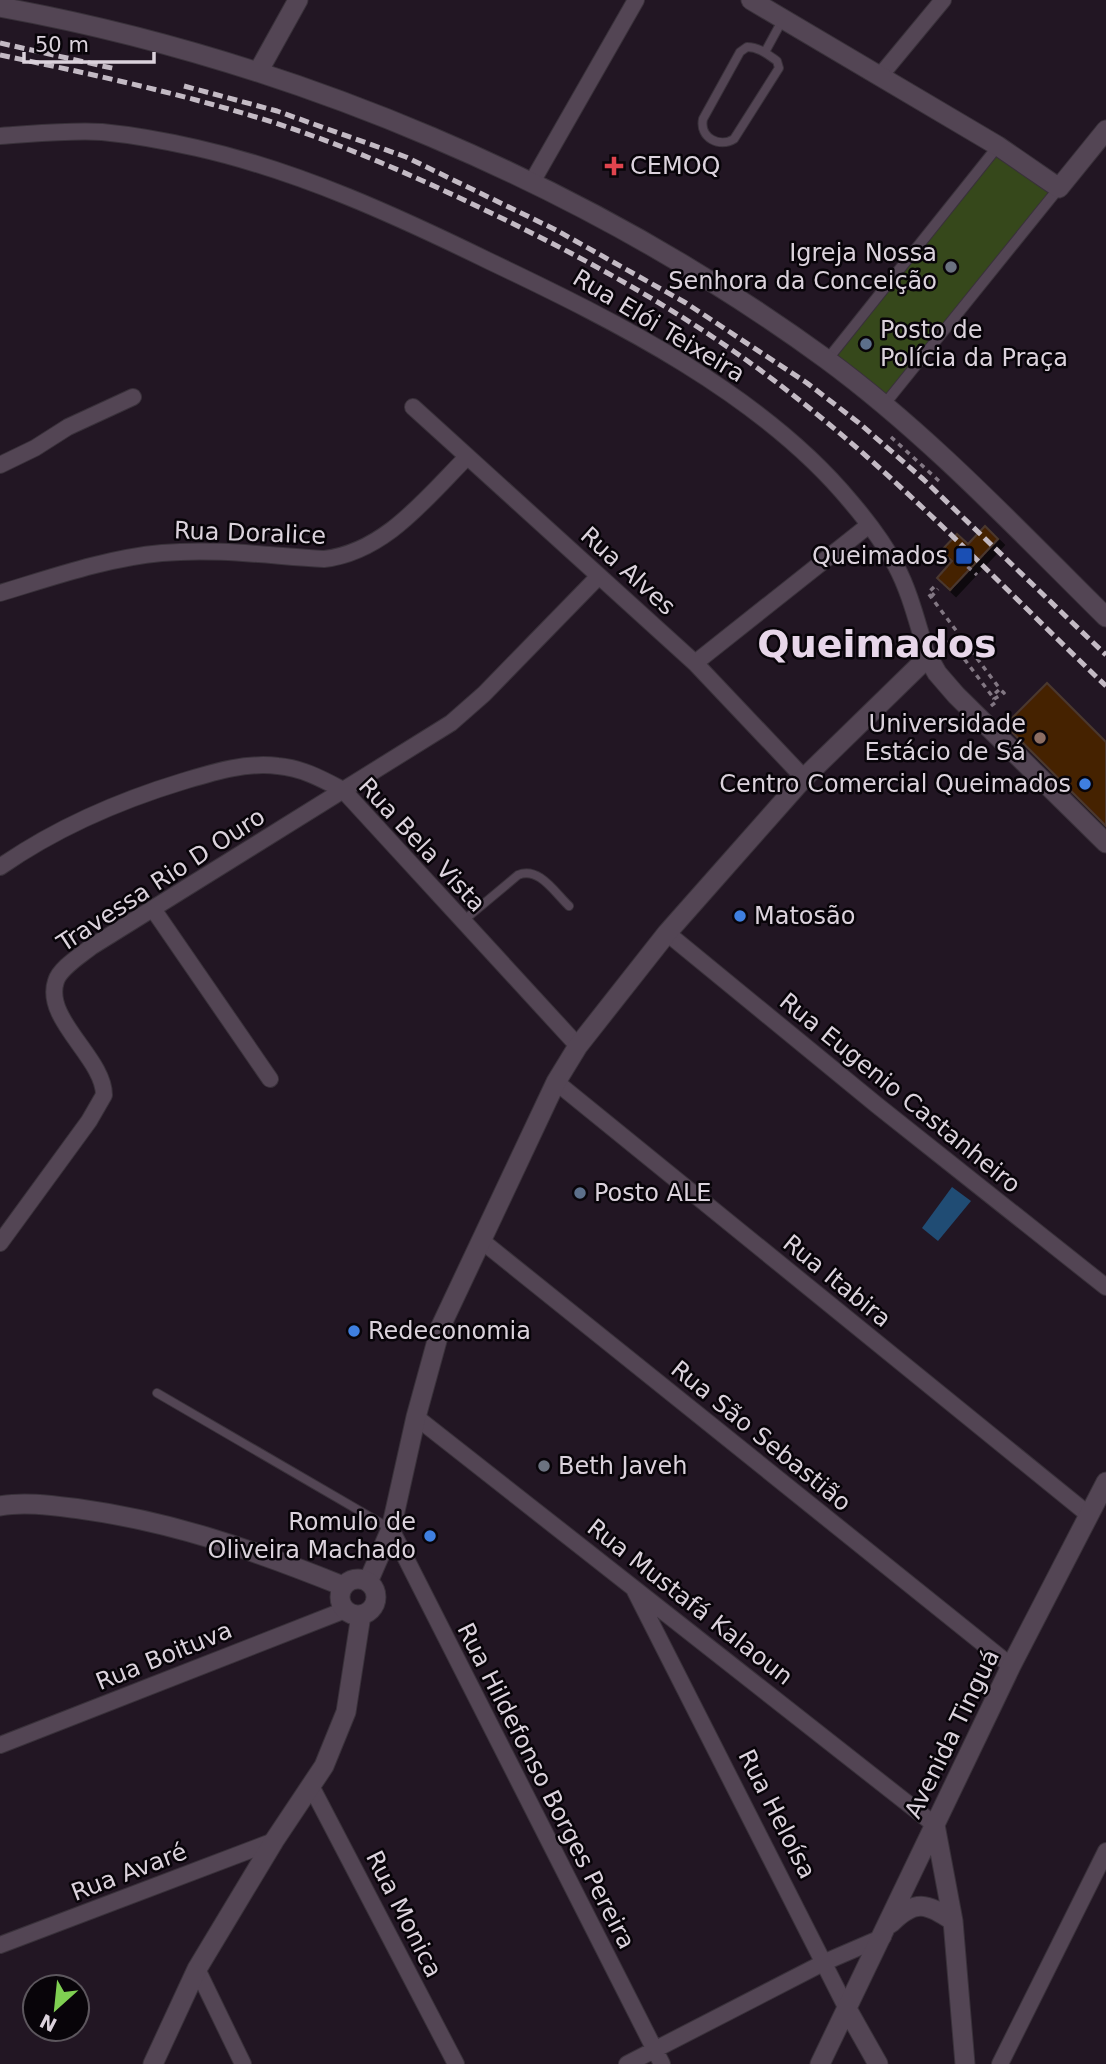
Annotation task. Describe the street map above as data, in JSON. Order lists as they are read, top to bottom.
{
  "streets": {
    "main road": ["Rua Elói Teixeira", "Avenida Tinguá", "Rua Heloísa"],
    "street": [
      "Rua Doralice",
      "Rua Alves",
      "Rua Bela Vista",
      "Travessa Rio D Ouro",
      "Rua Eugenio Castanheiro",
      "Rua Itabira",
      "Rua São Sebastião",
      "Rua Mustafá Kalaoun",
      "Rua Boituva",
      "Rua Hildefonso Borges Pereira",
      "Rua Avaré",
      "Rua Monica"
    ]
  },
  "crossings": [
    ["Rua Doralice", "Rua Alves"],
    ["Rua Alves", "Travessa Rio D Ouro"],
    ["Rua Bela Vista", "Travessa Rio D Ouro"],
    ["Rua Itabira", "Avenida Tinguá"],
    ["Rua São Sebastião", "Avenida Tinguá"],
    ["Rua Mustafá Kalaoun", "Avenida Tinguá"],
    ["Rua Mustafá Kalaoun", "Rua Heloísa"],
    ["Avenida Tinguá", "Rua Heloísa"]
  ],
  "districts": ["Queimados"],
  "places": {
    "health": ["CEMOQ"],
    "other": [
      "Igreja Nossa Senhora da Conceição",
      "Posto de Polícia da Praça",
      "Universidade Estácio de Sá",
      "Centro Comercial Queimados",
      "Matosão",
      "Posto ALE",
      "Redeconomia",
      "Beth Javeh",
      "Romulo de Oliveira Machado"
    ],
    "transit": ["Queimados"]
  },
  "scale_bar": "50 m",
  "north": "bottom left"
}
